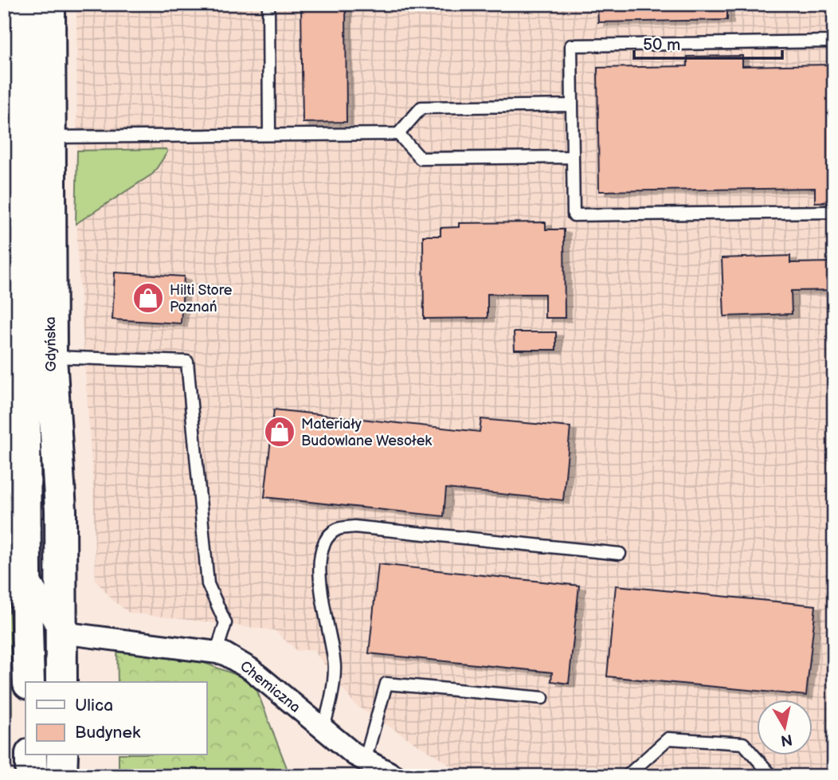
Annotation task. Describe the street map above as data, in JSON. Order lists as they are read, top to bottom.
{
  "streets": {
    "main road": ["Gdyńska"],
    "street": ["Chemiczna"]
  },
  "crossings": [
    ["Gdyńska", "Chemiczna"]
  ],
  "places": {
    "shop": ["Hilti Store Poznań", "Materiały Budowlane Wesołek"]
  },
  "legend": ["Ulica", "Budynek"],
  "scale_bar": "50 m",
  "north": "bottom"
}
